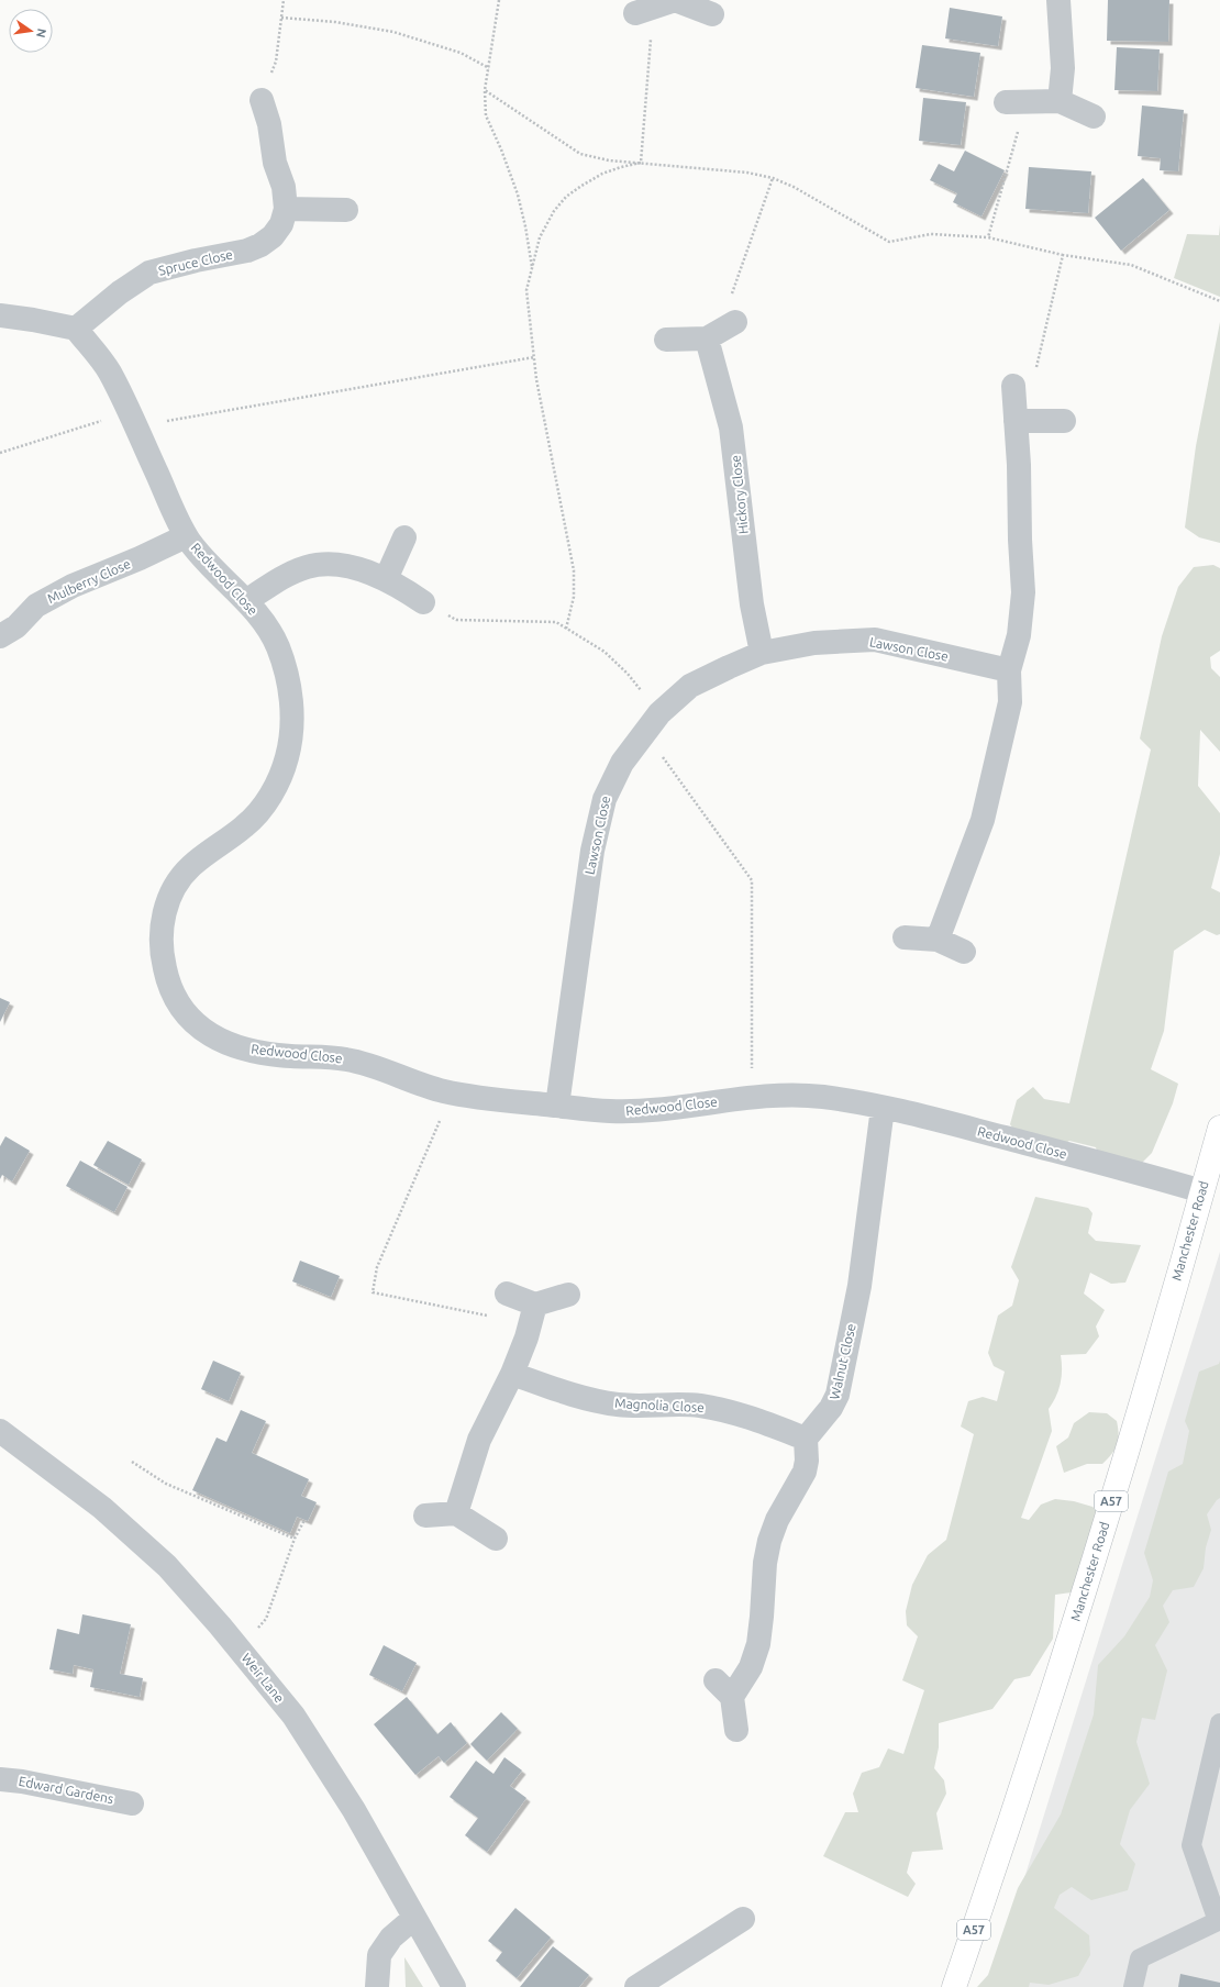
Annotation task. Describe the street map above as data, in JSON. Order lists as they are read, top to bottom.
{
  "streets": {
    "main road": ["Manchester Road", "A57"],
    "street": [
      "Spruce Close",
      "Hickory Close",
      "Redwood Close",
      "Mulberry Close",
      "Lawson Close",
      "Walnut Close",
      "Magnolia Close",
      "Weir Lane",
      "Edward Gardens"
    ]
  },
  "crossings": [
    ["Spruce Close", "Redwood Close"],
    ["Hickory Close", "Lawson Close"],
    ["Redwood Close", "Mulberry Close"],
    ["Redwood Close", "Lawson Close"],
    ["Redwood Close", "Manchester Road"],
    ["Redwood Close", "Walnut Close"],
    ["Walnut Close", "Magnolia Close"]
  ],
  "north": "right"
}
